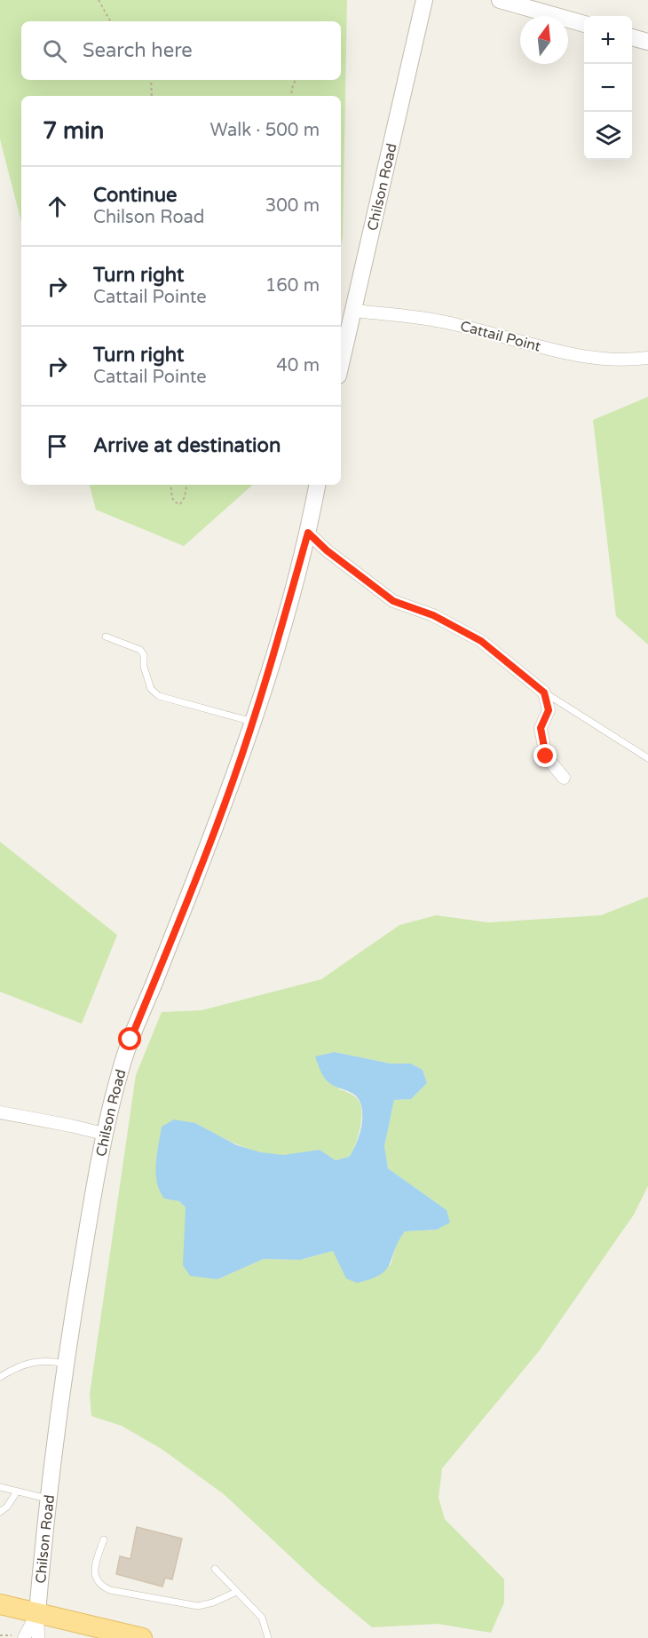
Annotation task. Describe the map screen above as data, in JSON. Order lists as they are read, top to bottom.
{
  "streets": {
    "street": ["Chilson Road", "Cattail Point"]
  },
  "crossings": [
    ["Chilson Road", "Cattail Point"]
  ],
  "north": "top",
  "page": {
    "map_buttons": ["+", "−"],
    "search": "Search here",
    "heading": ["7 min", "Walk · 500 m"],
    "list": [
      ["Continue", "Chilson Road", "300 m"],
      ["Turn right", "Cattail Pointe", "160 m"],
      ["Turn right", "Cattail Pointe", "40 m"],
      "Arrive at destination"
    ]
  }
}
